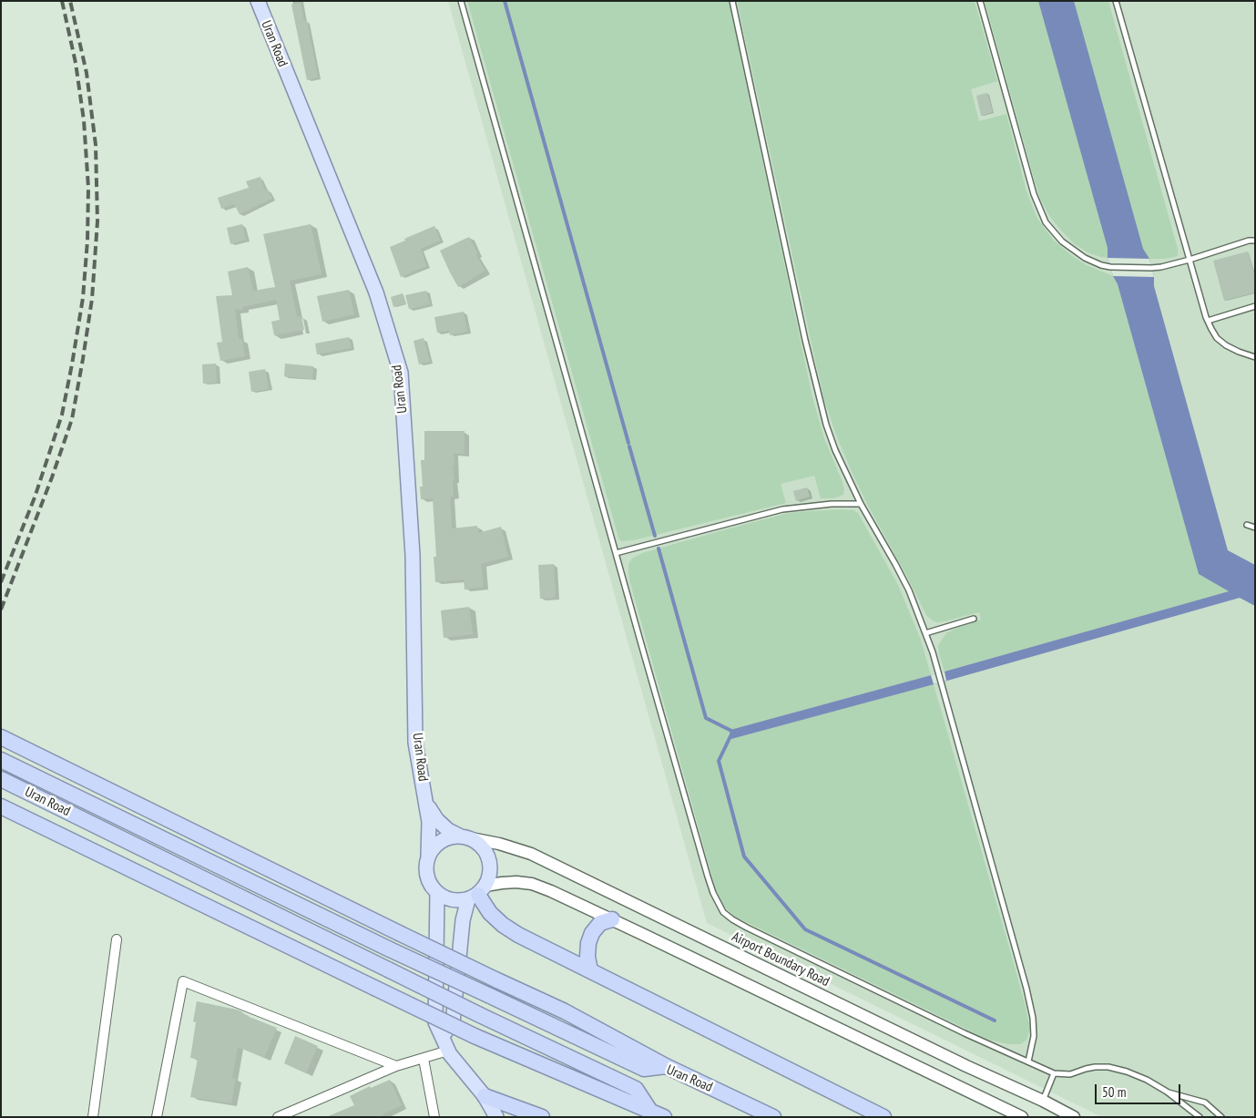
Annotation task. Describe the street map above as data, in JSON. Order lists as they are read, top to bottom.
{
  "streets": {
    "highway": ["Uran Road"],
    "street": ["Airport Boundary Road"]
  },
  "crossings": [
    ["Uran Road", "Airport Boundary Road"]
  ],
  "scale_bar": "50 m"
}
